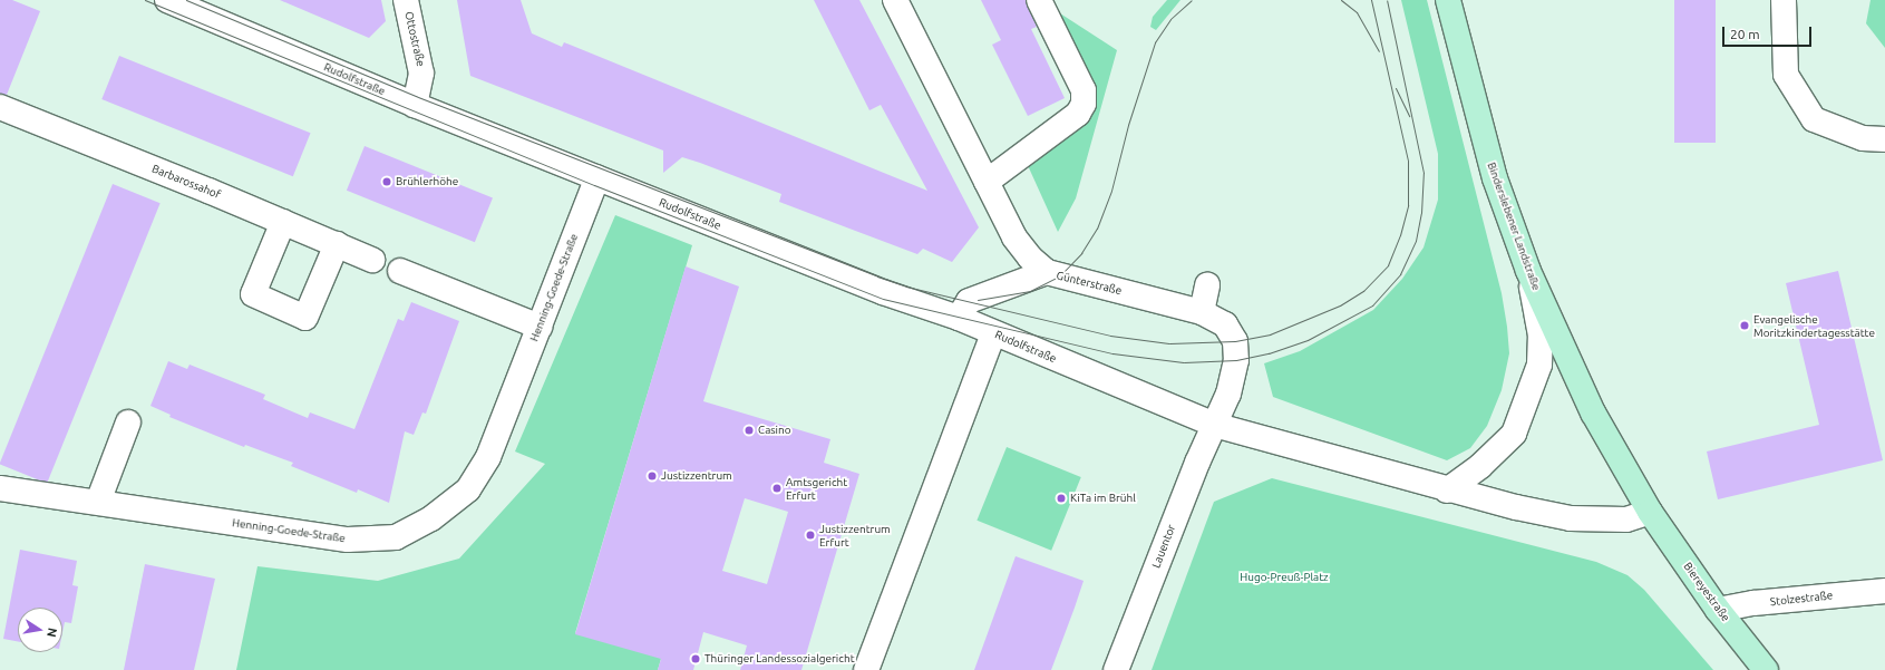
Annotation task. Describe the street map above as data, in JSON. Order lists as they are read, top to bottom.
{
  "streets": {
    "main road": ["Binderslebener Landstraße", "Biereyestraße"],
    "street": [
      "Ottostraße",
      "Rudolfstraße",
      "Barbarossahof",
      "Günterstraße",
      "Henning-Goede-Straße",
      "Lauentor",
      "Stolzestraße"
    ]
  },
  "crossings": [
    ["Ottostraße", "Rudolfstraße"],
    ["Rudolfstraße", "Günterstraße"],
    ["Rudolfstraße", "Henning-Goede-Straße"],
    ["Rudolfstraße", "Lauentor"],
    ["Binderslebener Landstraße", "Biereyestraße"],
    ["Günterstraße", "Lauentor"],
    ["Biereyestraße", "Stolzestraße"]
  ],
  "parks": ["Hugo-Preuß-Platz"],
  "places": [
    "Brühlerhöhe",
    "Evangelische Moritzkindertagesstätte",
    "Casino",
    "Justizzentrum",
    "Amtsgericht Erfurt",
    "KiTa im Brühl",
    "Justizzentrum Erfurt",
    "Thüringer Landessozialgericht"
  ],
  "scale_bar": "20 m",
  "north": "right"
}
